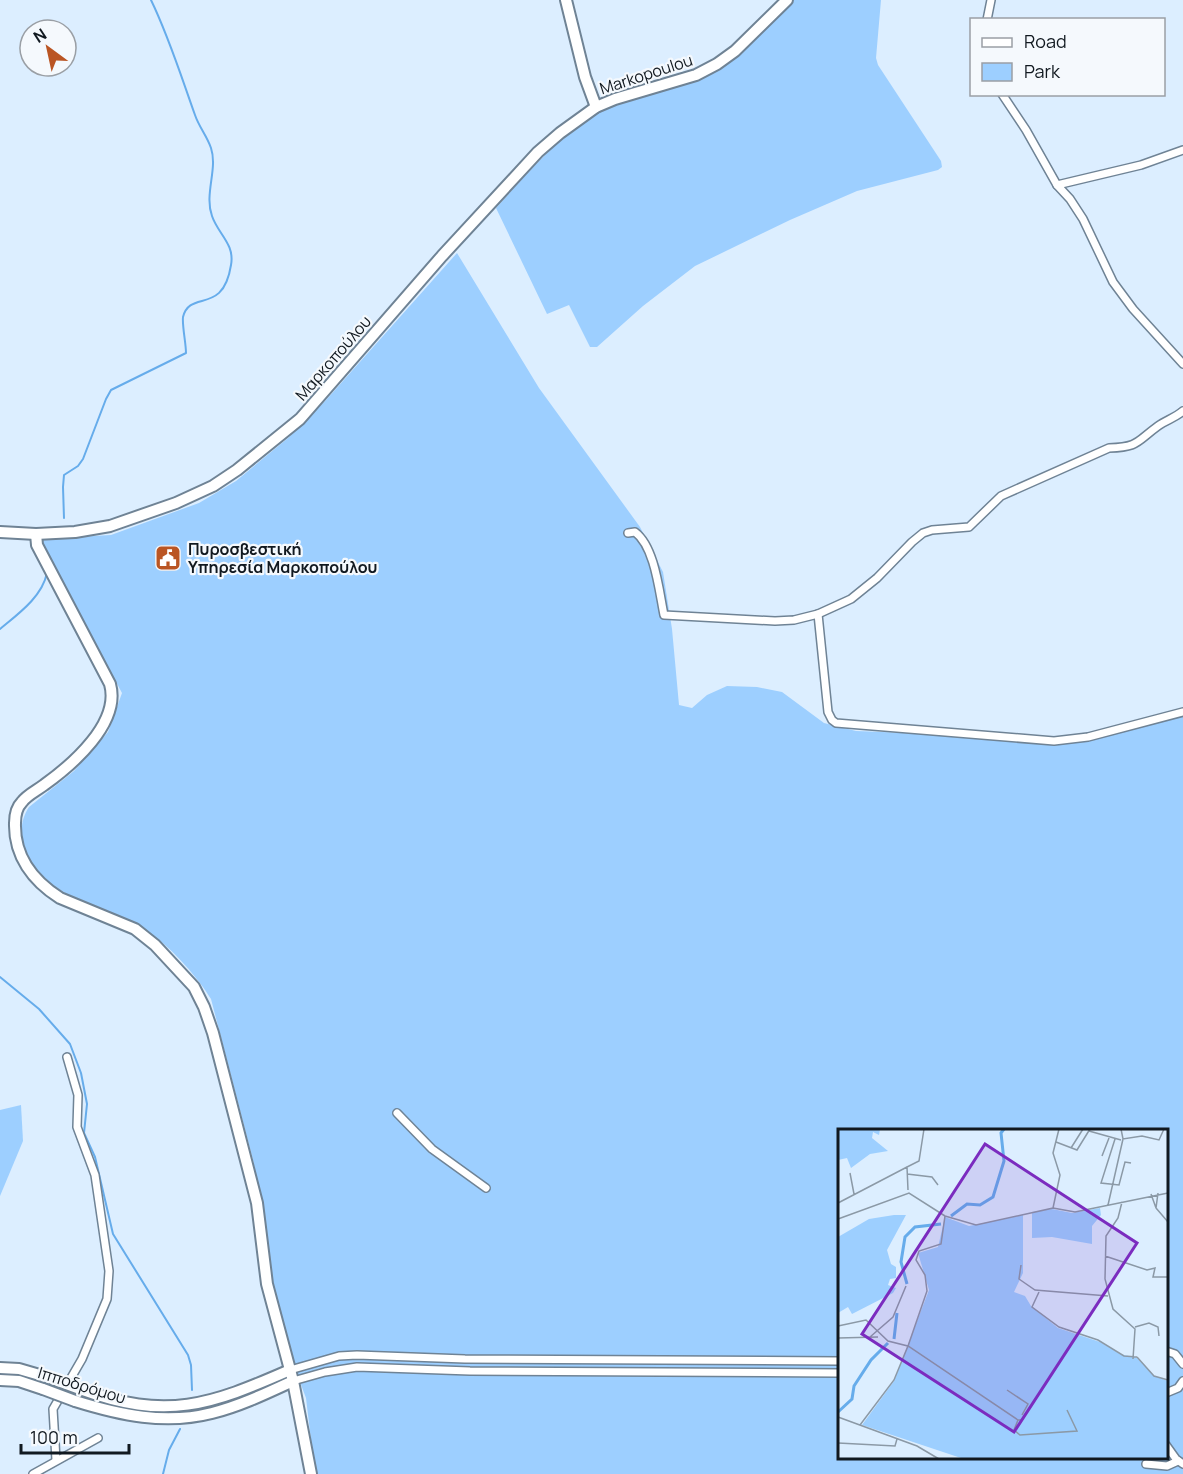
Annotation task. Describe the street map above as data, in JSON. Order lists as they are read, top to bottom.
{
  "streets": {
    "main road": ["Markopoulou", "Μαρκοπούλου", "Ιπποδρόμου"]
  },
  "crossings": [
    ["Markopoulou", "Μαρκοπούλου"]
  ],
  "places": {
    "public building": ["Πυροσβεστική Υπηρεσία Μαρκοπούλου"]
  },
  "legend": ["Road", "Park"],
  "scale_bar": "100 m",
  "north": "top left"
}
